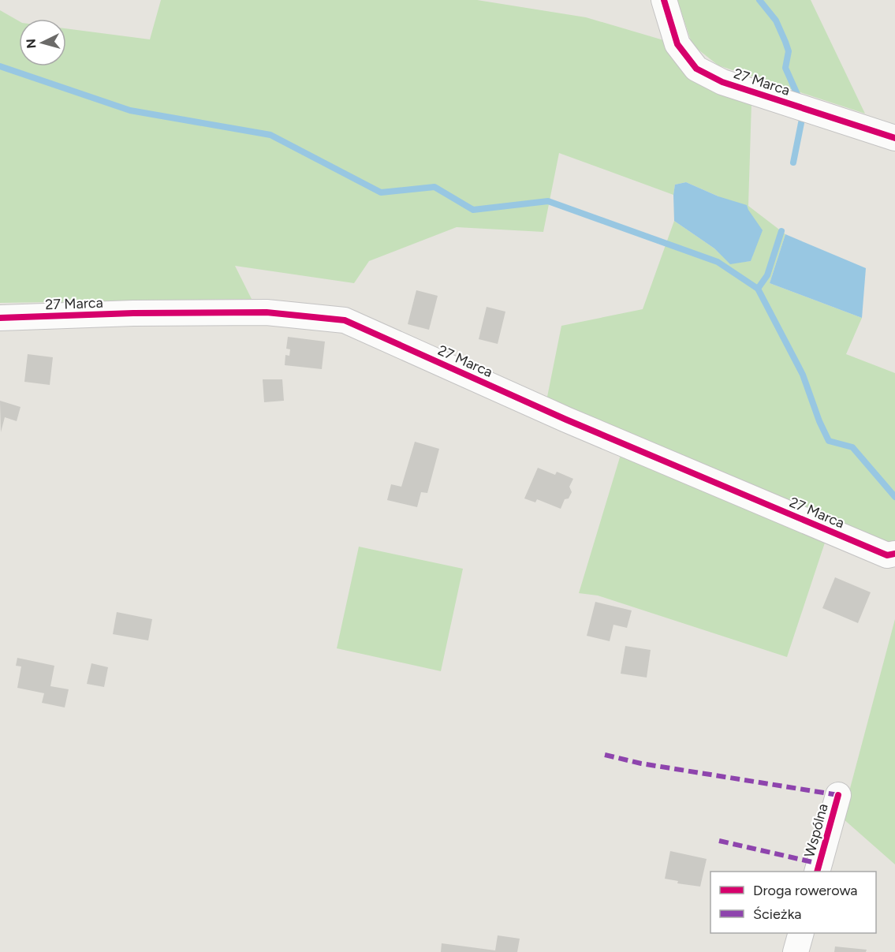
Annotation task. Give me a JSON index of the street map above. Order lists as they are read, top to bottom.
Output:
{
  "streets": {
    "street": ["27 Marca", "Wspólna"]
  },
  "legend": ["Droga rowerowa", "Ścieżka"],
  "north": "left"
}
